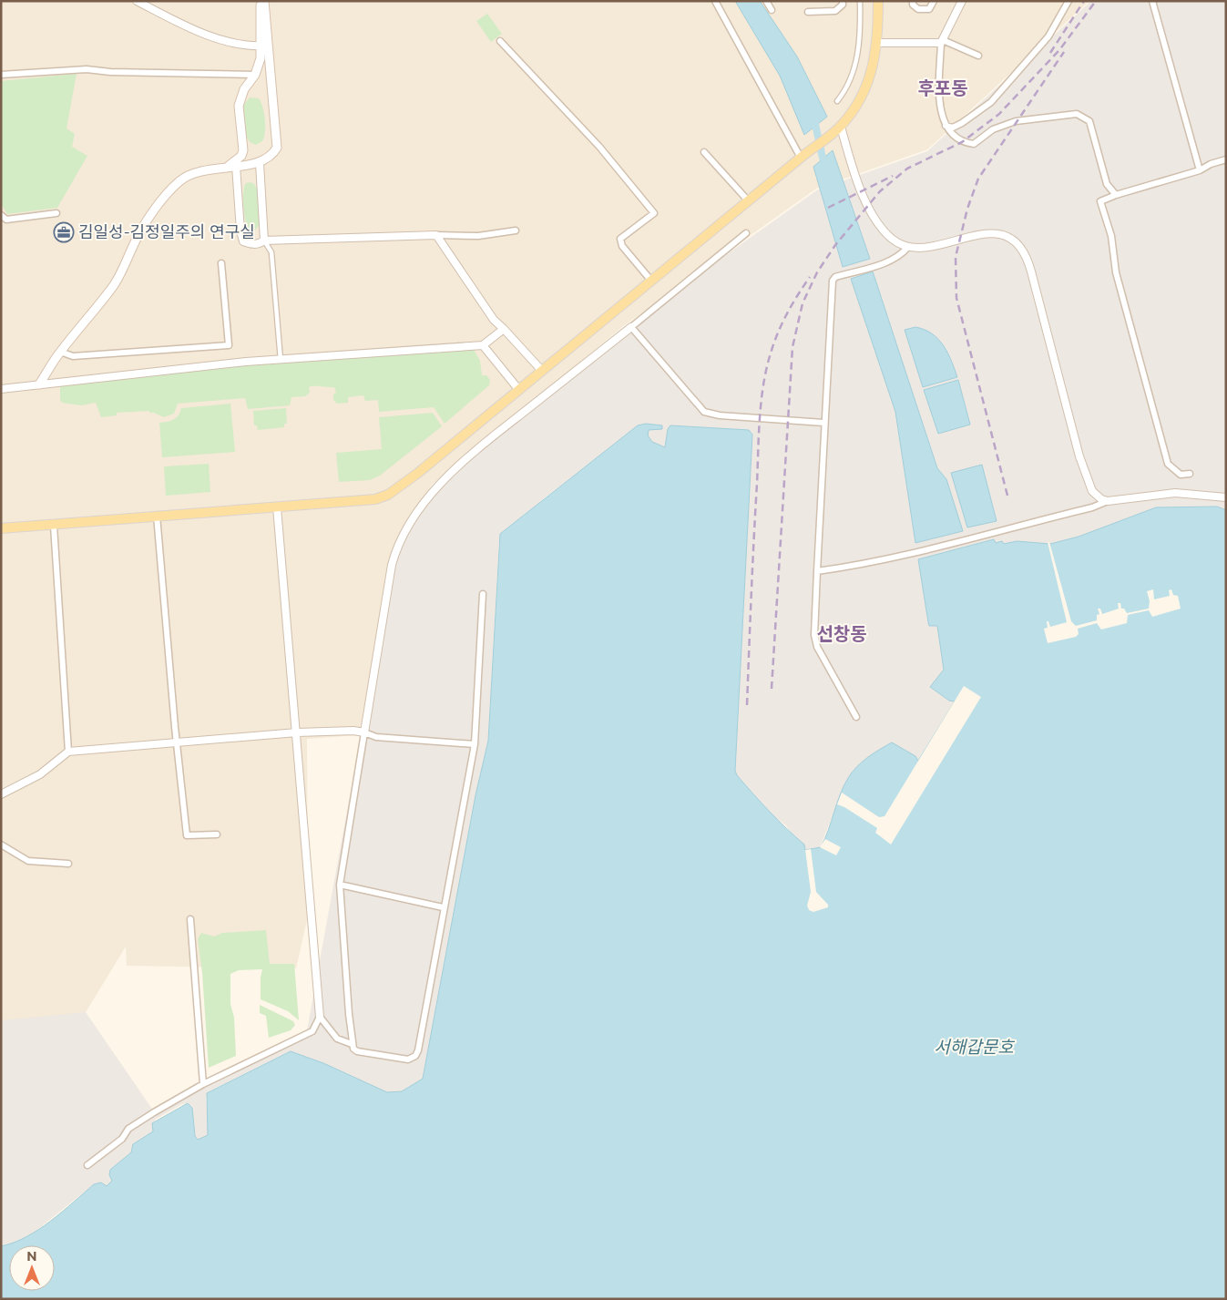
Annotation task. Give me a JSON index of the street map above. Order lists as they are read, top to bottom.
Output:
{
  "districts": ["후포동", "선창동"],
  "water": ["서해갑문호"],
  "places": {
    "office": ["김일성-김정일주의 연구실"]
  },
  "north": "top"
}
